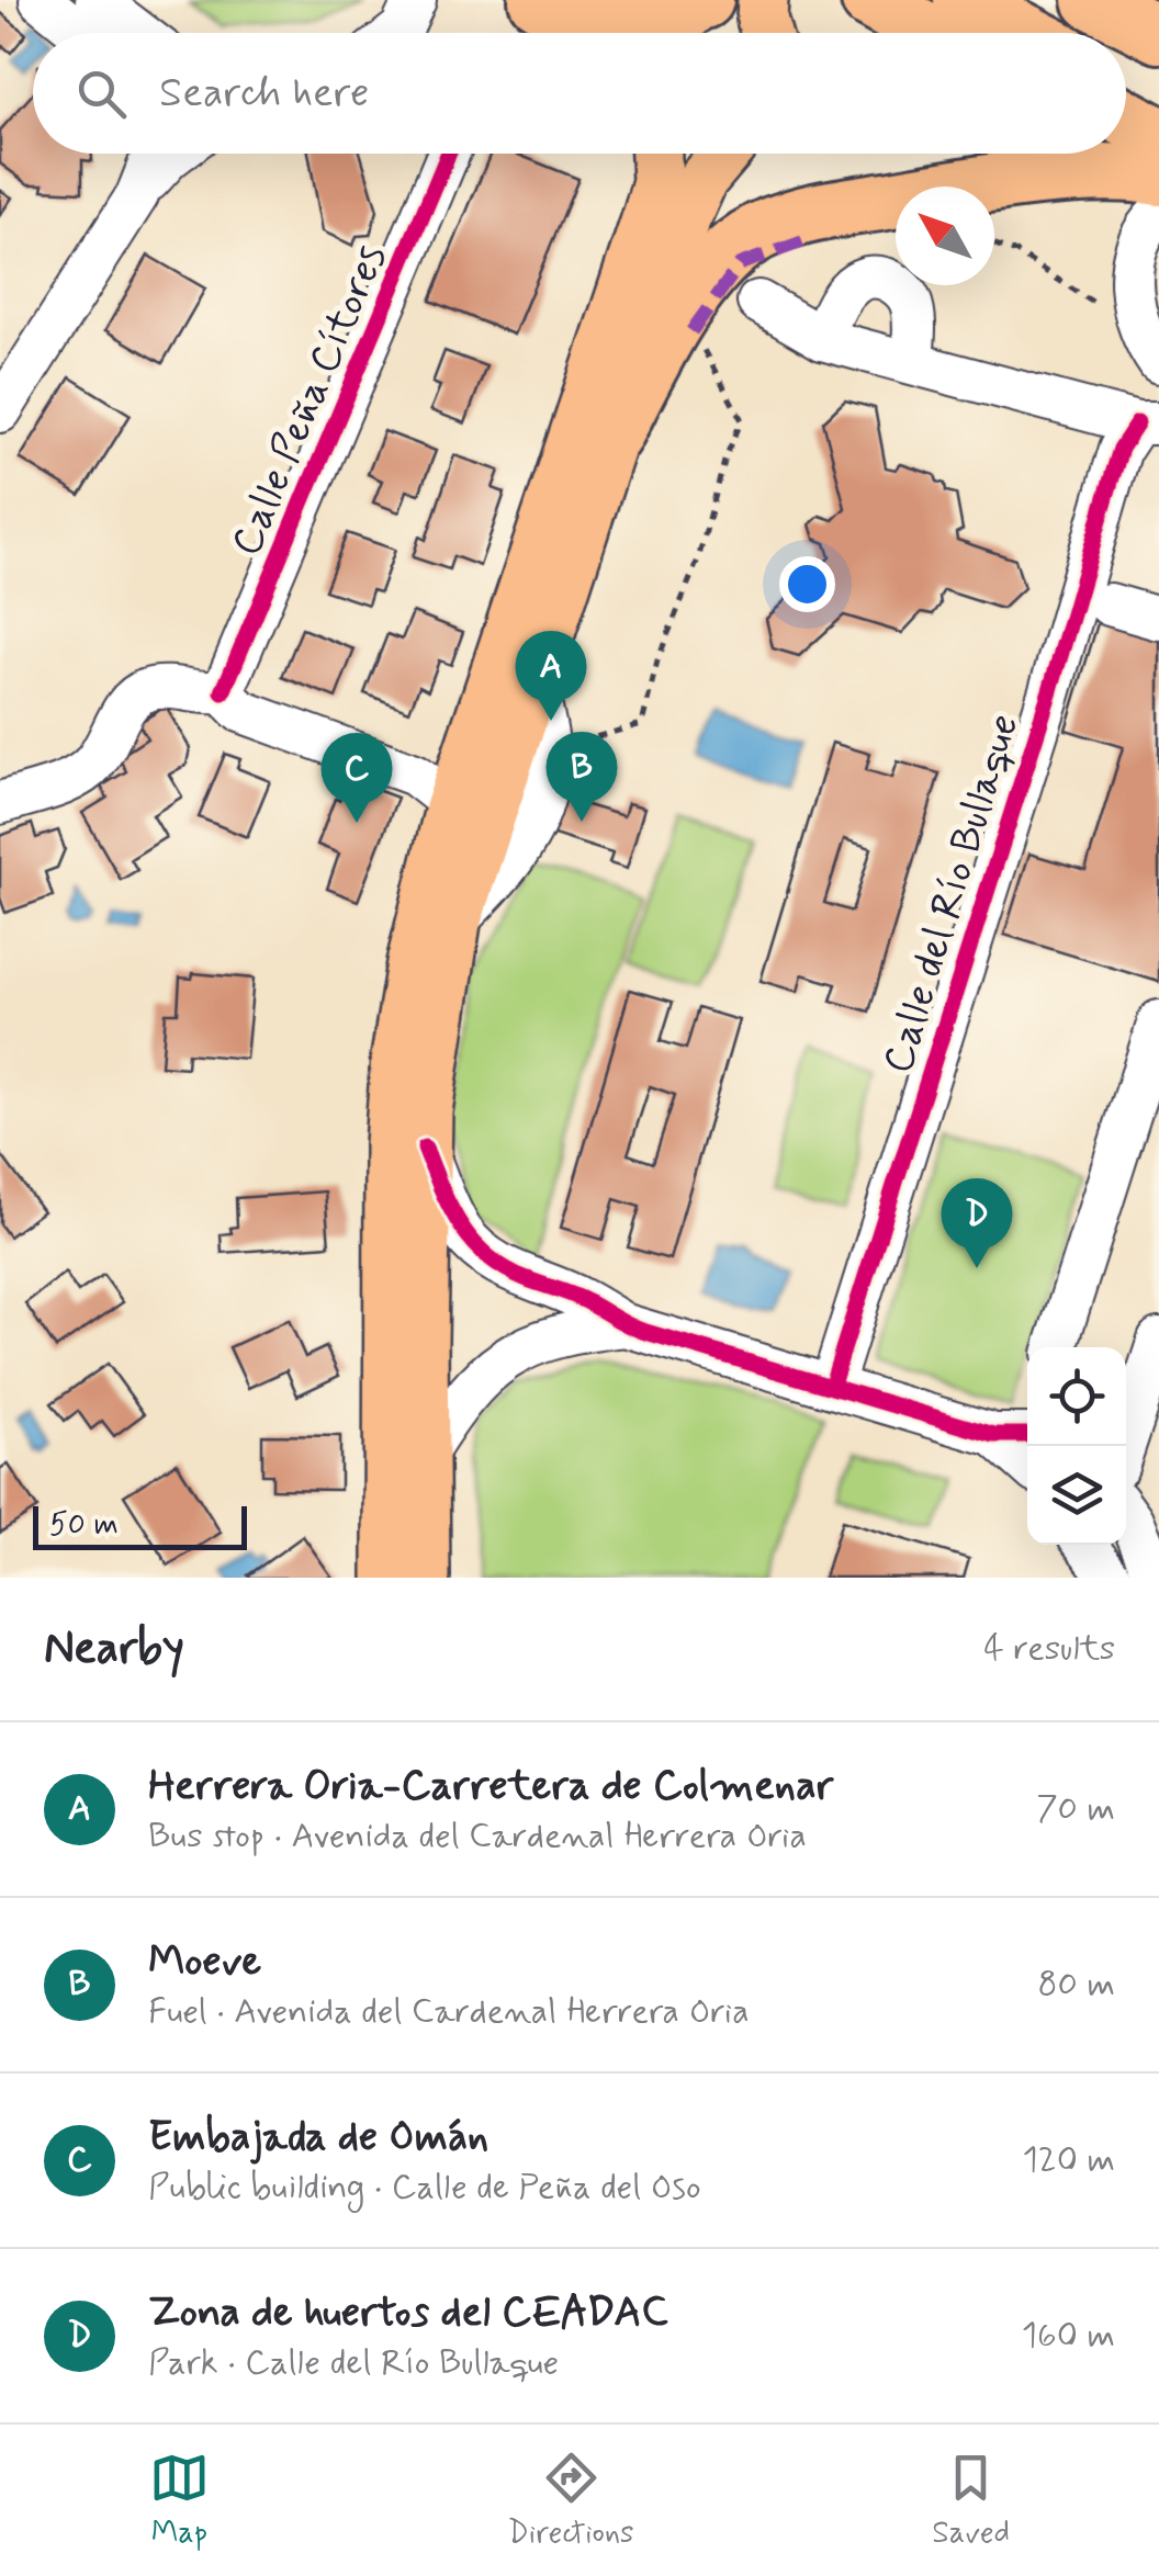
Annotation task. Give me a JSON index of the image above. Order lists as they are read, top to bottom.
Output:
{
  "streets": {
    "street": ["Calle Peña Cítores", "Calle del Río Bullaque"]
  },
  "scale_bar": "50 m",
  "north": "top left",
  "page": {
    "search": "Search here",
    "pins": [
      "A",
      "B",
      "C",
      "D"
    ],
    "scale": "50 m",
    "heading": ["Nearby", "4 results"],
    "list": [
      {
        "mark": "A",
        "name": "Herrera Oria-Carretera de Colmenar",
        "note": "Bus stop · Avenida del Cardenal Herrera Oria",
        "value": "70 m"
      },
      {
        "mark": "B",
        "name": "Moeve",
        "note": "Fuel · Avenida del Cardenal Herrera Oria",
        "value": "80 m"
      },
      {
        "mark": "C",
        "name": "Embajada de Omán",
        "note": "Public building · Calle de Peña del Oso",
        "value": "120 m"
      },
      {
        "mark": "D",
        "name": "Zona de huertos del CEADAC",
        "note": "Park · Calle del Río Bullaque",
        "value": "160 m"
      }
    ],
    "nav": ["Map", "Directions", "Saved"]
  }
}
